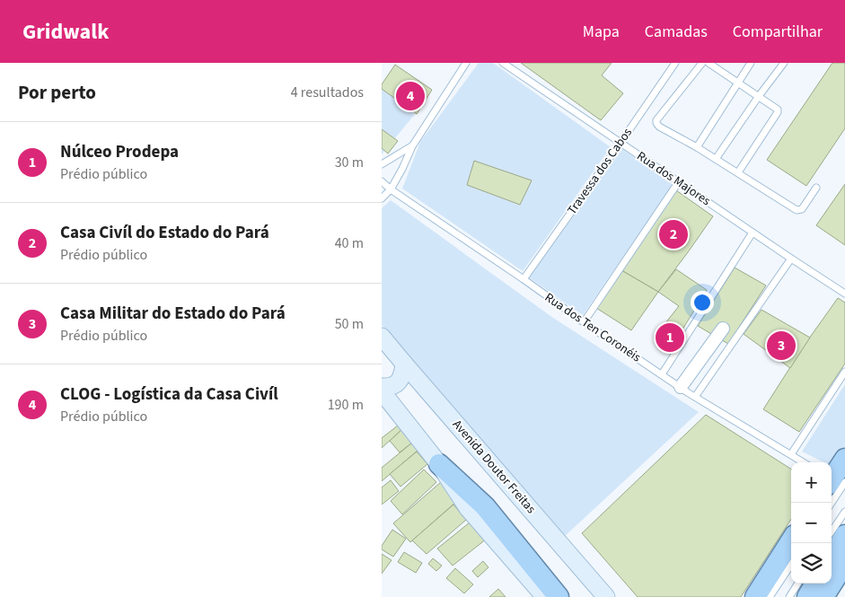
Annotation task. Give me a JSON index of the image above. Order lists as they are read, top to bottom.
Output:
{
  "streets": {
    "main road": ["Avenida Doutor Freitas"],
    "lane": ["Travessa dos Cabos", "Rua dos Majores", "Rua dos Ten Coronéis"]
  },
  "crossings": [
    ["Travessa dos Cabos", "Rua dos Majores"],
    ["Travessa dos Cabos", "Rua dos Ten Coronéis"]
  ],
  "page": {
    "header": "Gridwalk",
    "nav": ["Mapa", "Camadas", "Compartilhar"],
    "heading": ["Por perto", "4 resultados"],
    "pins": [
      "4",
      "2",
      "1",
      "3"
    ],
    "list": [
      {
        "mark": "1",
        "name": "Núlceo Prodepa",
        "note": "Prédio público",
        "value": "30 m"
      },
      {
        "mark": "2",
        "name": "Casa Civíl do Estado do Pará",
        "note": "Prédio público",
        "value": "40 m"
      },
      {
        "mark": "3",
        "name": "Casa Militar do Estado do Pará",
        "note": "Prédio público",
        "value": "50 m"
      },
      {
        "mark": "4",
        "name": "CLOG - Logística da Casa Civíl",
        "note": "Prédio público",
        "value": "190 m"
      }
    ],
    "map_buttons": ["+", "−"]
  }
}
